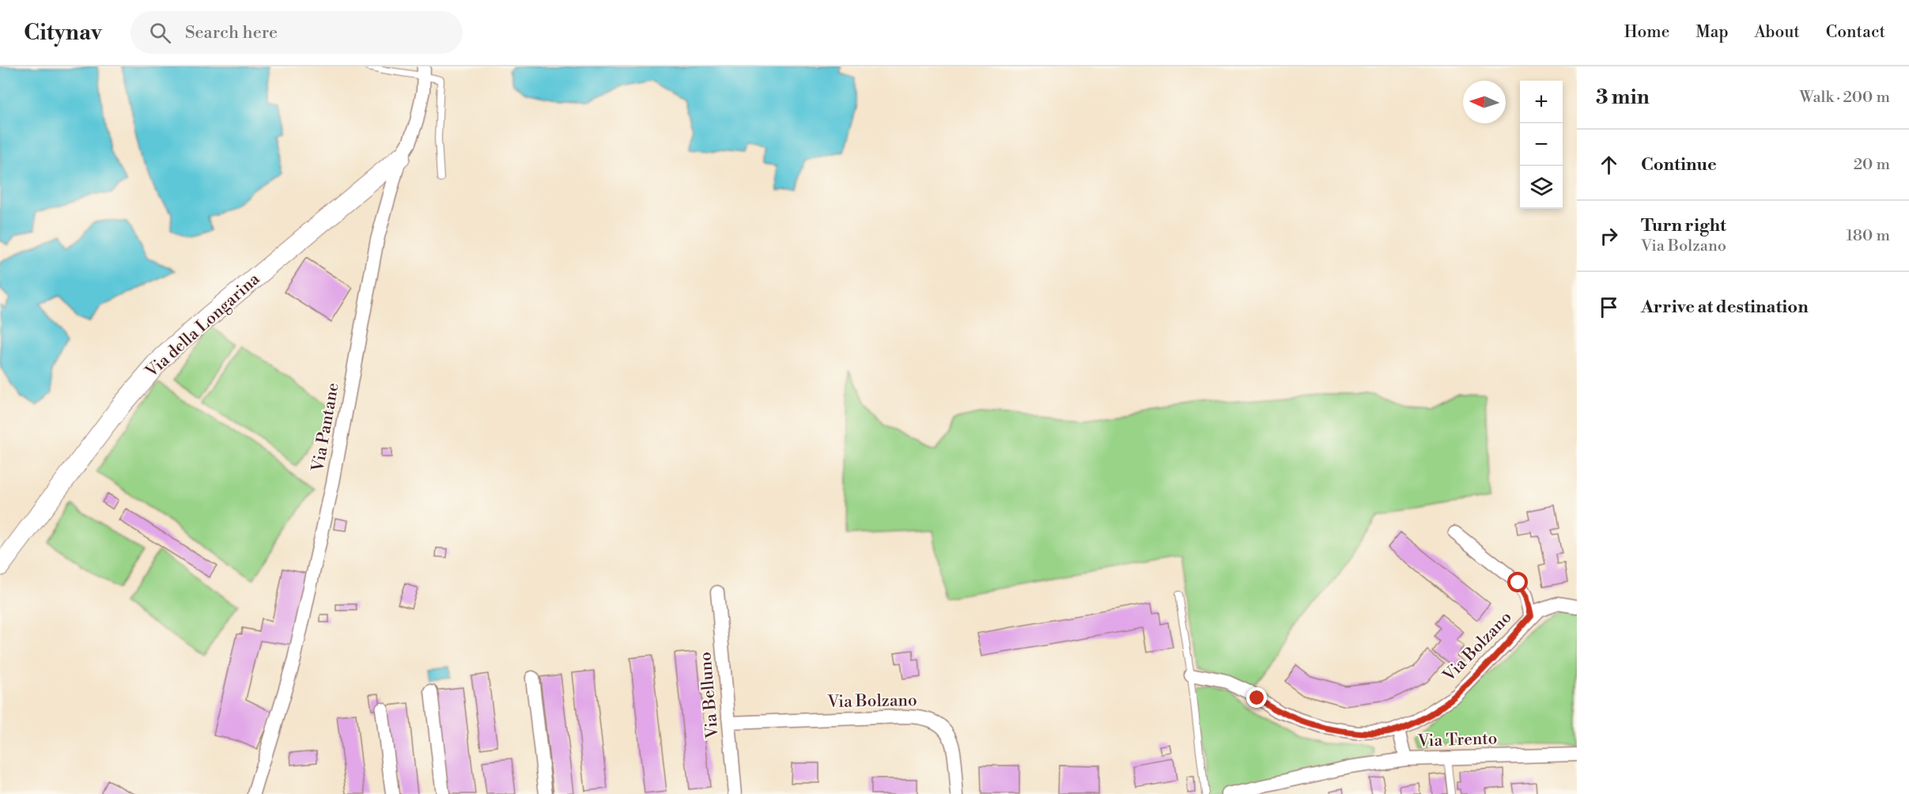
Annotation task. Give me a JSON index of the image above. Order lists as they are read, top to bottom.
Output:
{
  "streets": {
    "street": [
      "Via della Longarina",
      "Via Pantane",
      "Via Bolzano",
      "Via Belluno",
      "Via Trento"
    ]
  },
  "crossings": [
    ["Via della Longarina", "Via Pantane"],
    ["Via Bolzano", "Via Belluno"]
  ],
  "north": "left",
  "page": {
    "header": "Citynav",
    "search": "Search here",
    "nav": [
      "Home",
      "Map",
      "About",
      "Contact"
    ],
    "heading": ["3 min", "Walk · 200 m"],
    "map_buttons": ["+", "−"],
    "list": [
      ["Continue", "20 m"],
      ["Turn right", "Via Bolzano", "180 m"],
      "Arrive at destination"
    ]
  }
}
